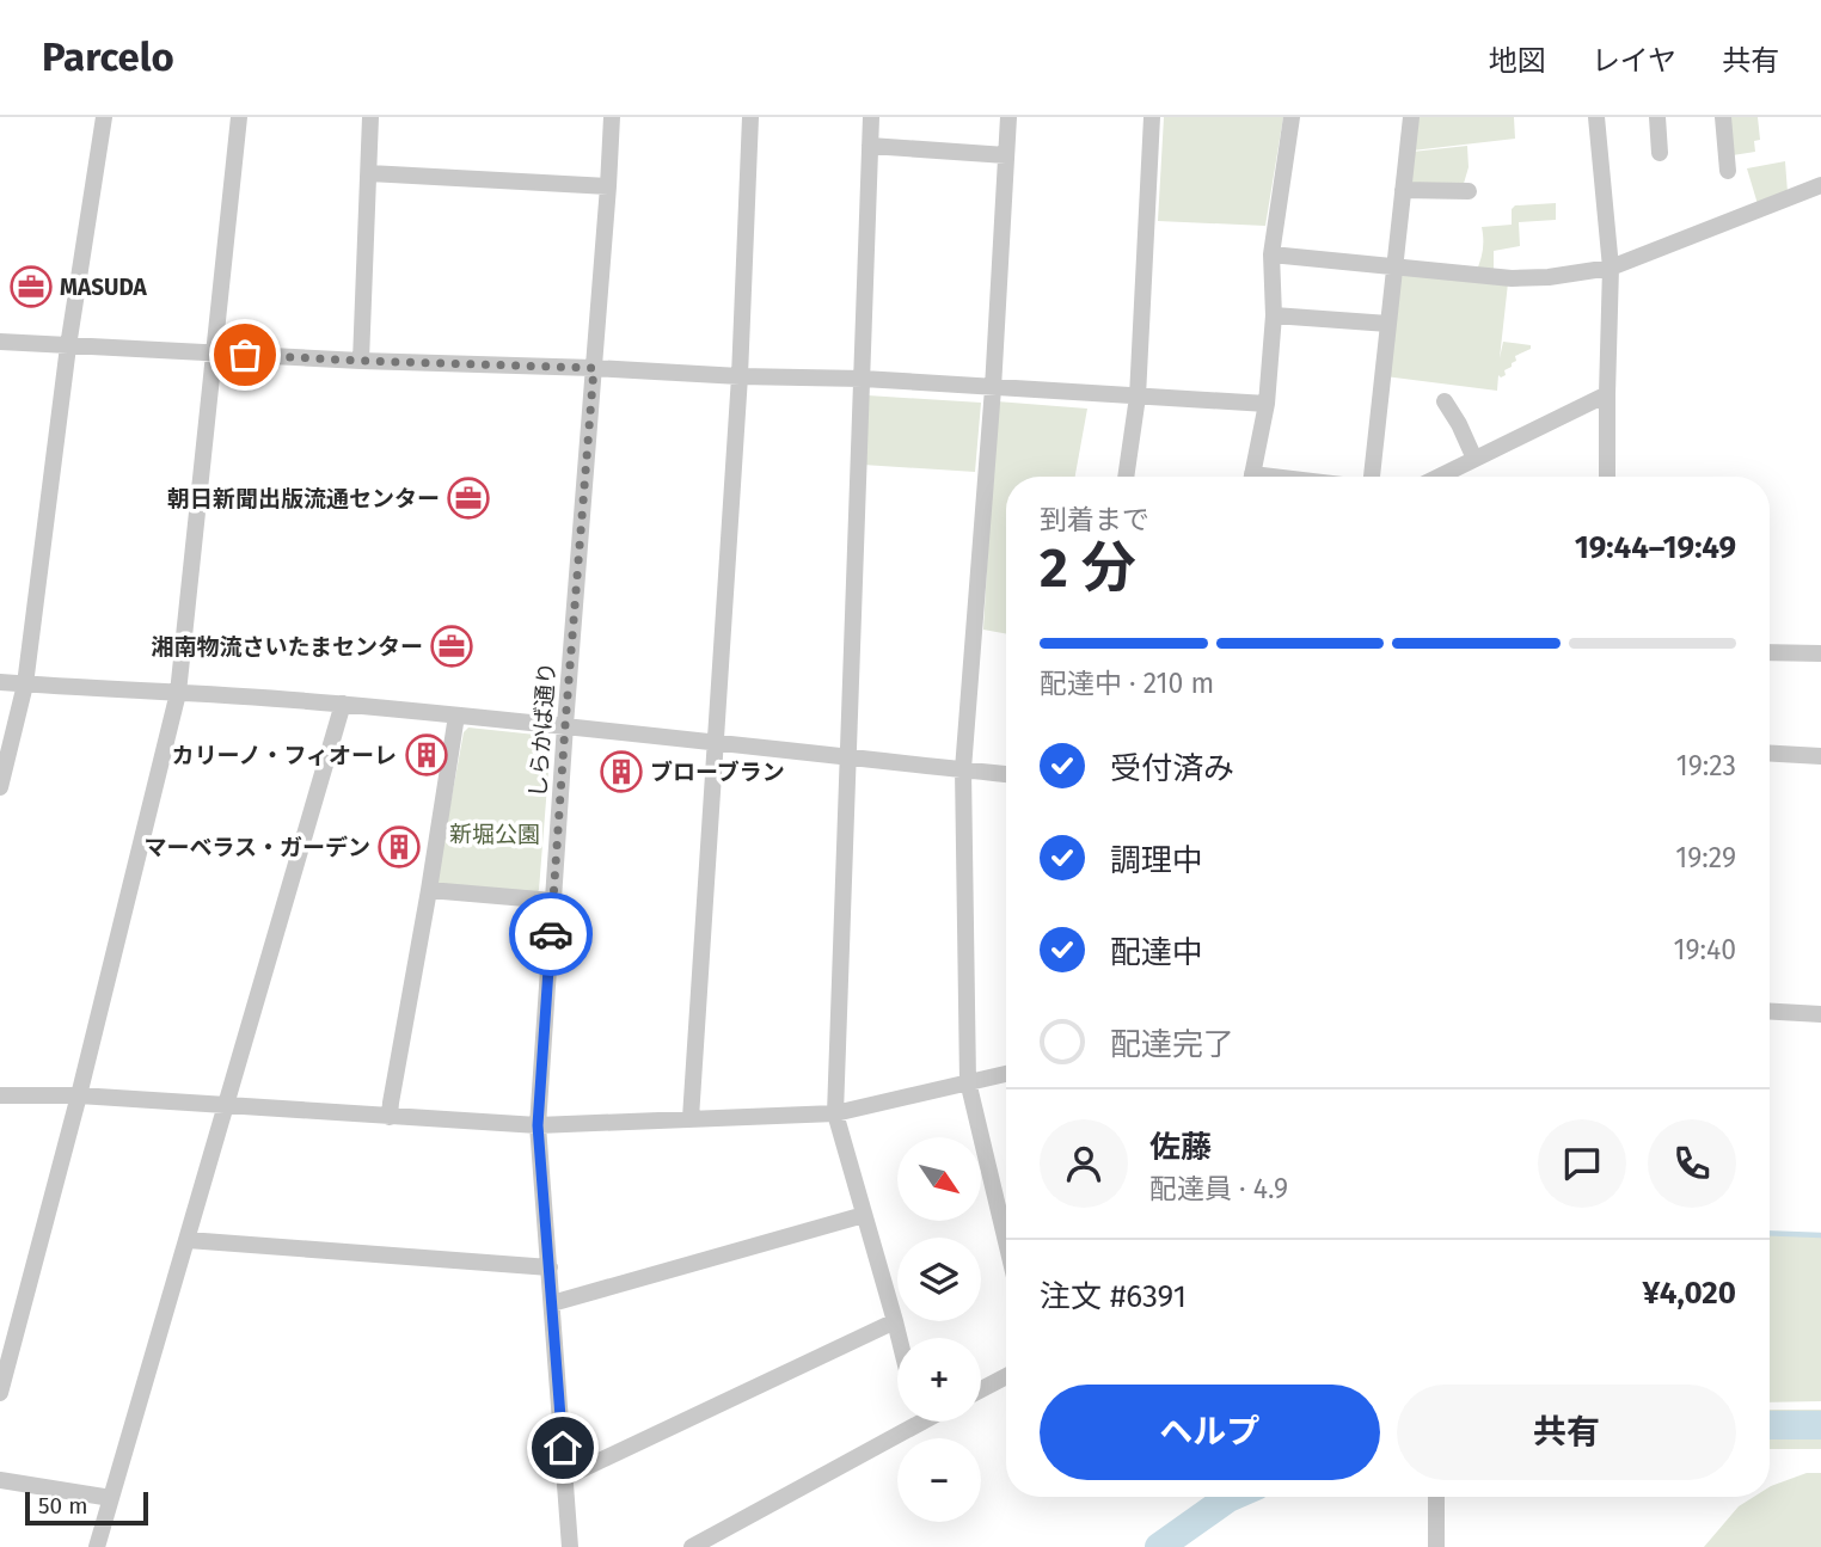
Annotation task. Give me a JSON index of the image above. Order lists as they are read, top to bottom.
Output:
{
  "streets": {
    "street": ["しらかば通り"]
  },
  "parks": ["新堀公園"],
  "places": {
    "office": ["MASUDA", "朝日新聞出版流通センター", "湘南物流さいたまセンター"],
    "building": ["カリーノ・フィオーレ", "ブローブラン", "マーベラス・ガーデン"]
  },
  "scale_bar": "50 m",
  "north": "bottom right",
  "page": {
    "header": "Parcelo",
    "nav": ["地図", "レイヤ", "共有"],
    "heading": ["2 分", "到着まで", "19:44–19:49"],
    "panel": [
      "佐藤",
      "配達員 · 4.9",
      "注文 #6391",
      "¥4,020"
    ],
    "bar": "配達中 · 210 m",
    "list": [
      ["受付済み", "19:23"],
      ["調理中", "19:29"],
      ["配達中", "19:40"],
      "配達完了"
    ],
    "map_buttons": ["+", "−"],
    "buttons": ["ヘルプ", "共有"],
    "scale": "50 m"
  }
}
